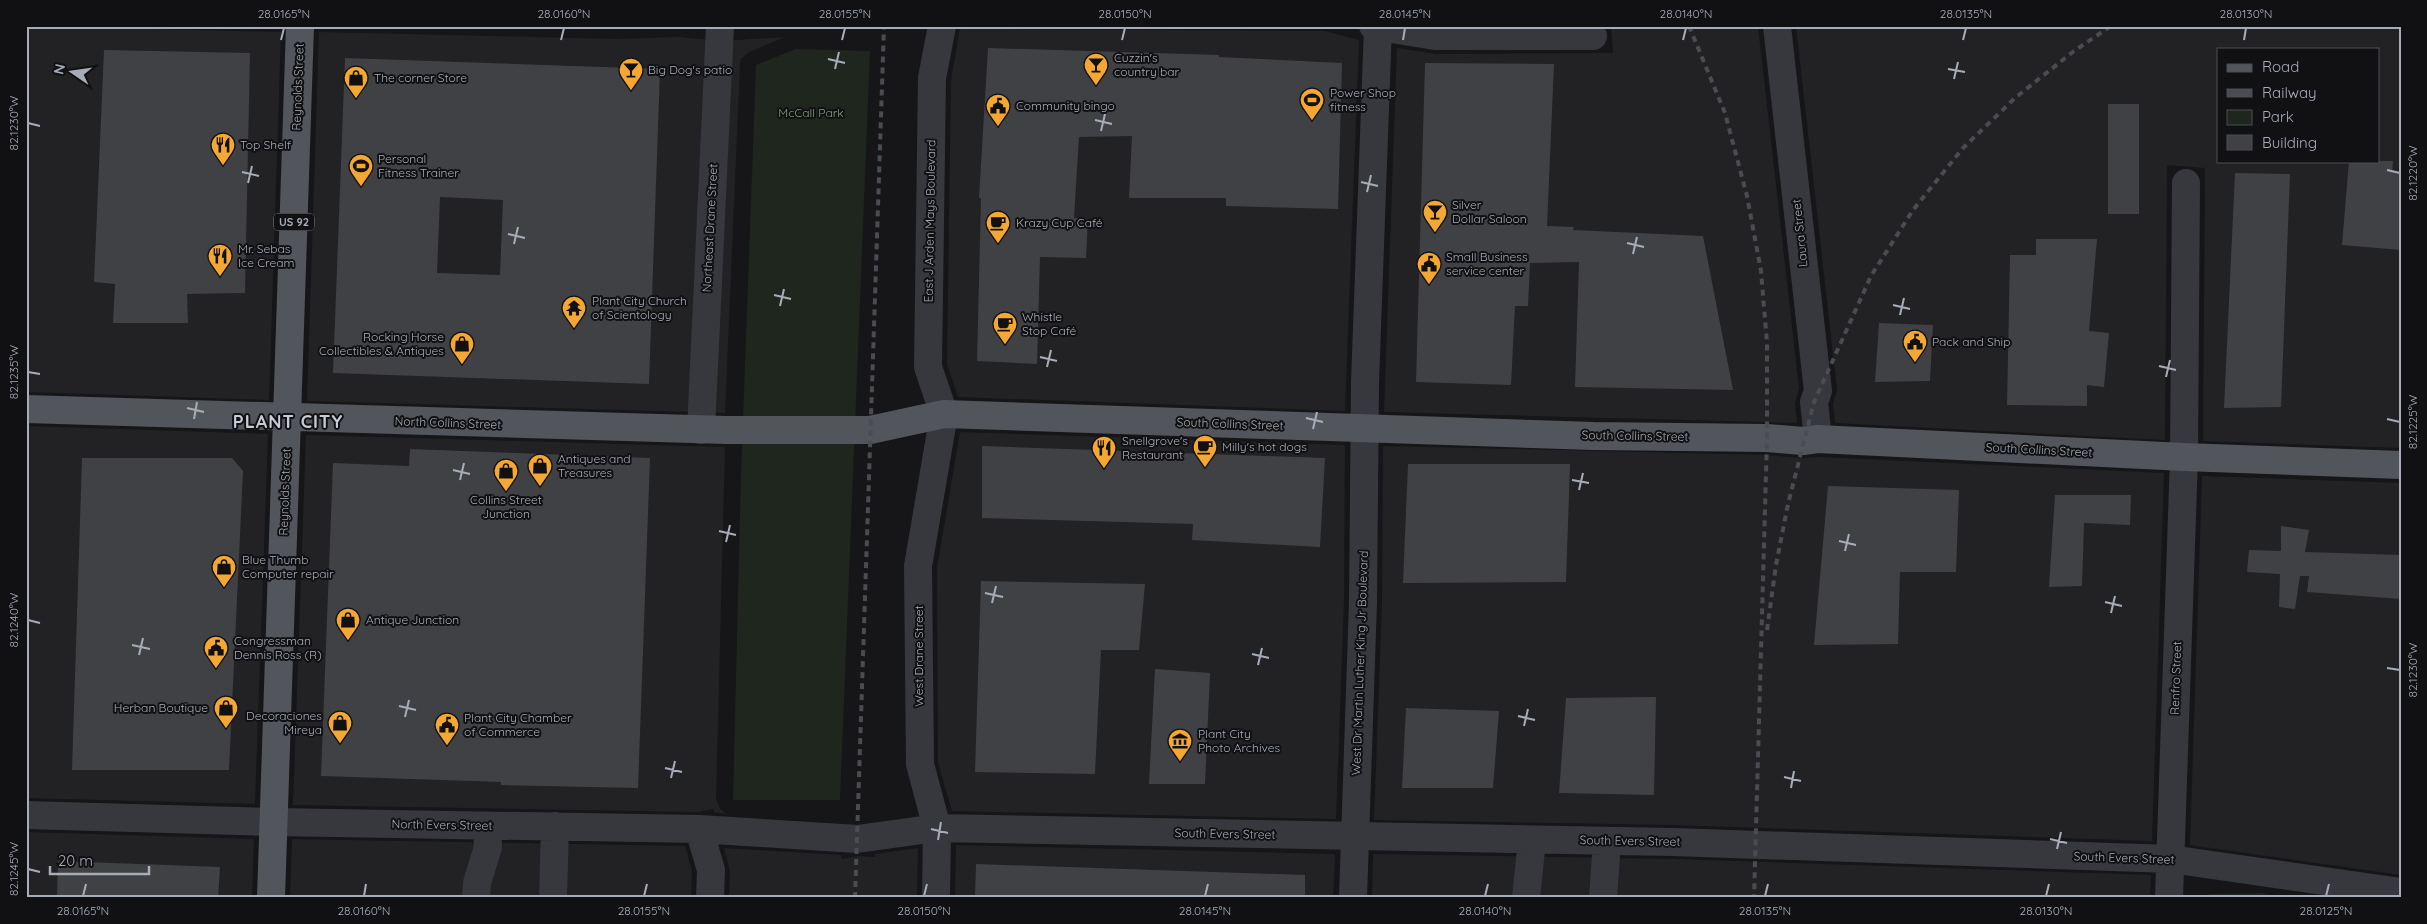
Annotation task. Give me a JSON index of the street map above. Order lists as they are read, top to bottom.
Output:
{
  "streets": {
    "main road": [
      "Reynolds Street",
      "US 92",
      "North Collins Street",
      "South Collins Street"
    ],
    "street": [
      "East J Arden Mays Boulevard",
      "Northeast Drane Street",
      "Laura Street",
      "West Drane Street",
      "West Dr Martin Luther King Jr Boulevard",
      "Renfro Street",
      "North Evers Street",
      "South Evers Street"
    ]
  },
  "crossings": [
    ["Reynolds Street", "North Collins Street"],
    ["Reynolds Street", "North Evers Street"],
    ["East J Arden Mays Boulevard", "South Collins Street"],
    ["East J Arden Mays Boulevard", "West Drane Street"],
    ["Northeast Drane Street", "North Collins Street"],
    ["Laura Street", "South Collins Street"],
    ["North Collins Street", "South Collins Street"],
    ["South Collins Street", "West Drane Street"],
    ["South Collins Street", "West Dr Martin Luther King Jr Boulevard"],
    ["South Collins Street", "Renfro Street"],
    ["West Drane Street", "South Evers Street"],
    ["West Dr Martin Luther King Jr Boulevard", "South Evers Street"],
    ["Renfro Street", "South Evers Street"],
    ["North Evers Street", "South Evers Street"]
  ],
  "districts": ["PLANT CITY"],
  "parks": ["McCall Park"],
  "places": {
    "bar": ["Cuzzin's country bar", "Big Dog's patio", "Silver Dollar Saloon"],
    "shop": [
      "The corner Store",
      "Rocking Horse Collectibles & Antiques",
      "Antiques and Treasures",
      "Collins Street Junction",
      "Blue Thumb Computer repair",
      "Antique Junction",
      "Herban Boutique",
      "Decoraciones Mireya"
    ],
    "sports": ["Power Shop fitness", "Personal Fitness Trainer"],
    "public building": [
      "Community bingo",
      "Small Business service center",
      "Pack and Ship",
      "Congressman Dennis Ross (R)",
      "Plant City Chamber of Commerce"
    ],
    "restaurant": ["Top Shelf", "Mr. Sebas Ice Cream", "Snellgrove's Restaurant"],
    "cafe": ["Krazy Cup Café", "Whistle Stop Café", "Milly's hot dogs"],
    "temple": ["Plant City Church of Scientology"],
    "museum": ["Plant City Photo Archives"]
  },
  "legend": [
    "Road",
    "Railway",
    "Park",
    "Building"
  ],
  "scale_bar": "20 m",
  "north": "left",
  "coordinates": [
    "28.0165°N",
    "28.0160°N",
    "28.0155°N",
    "28.0150°N",
    "28.0145°N",
    "28.0140°N",
    "28.0135°N",
    "28.0130°N",
    "82.1230°W",
    "82.1220°W",
    "82.1235°W",
    "82.1225°W",
    "82.1240°W",
    "82.1245°W",
    "28.0125°N"
  ]
}
